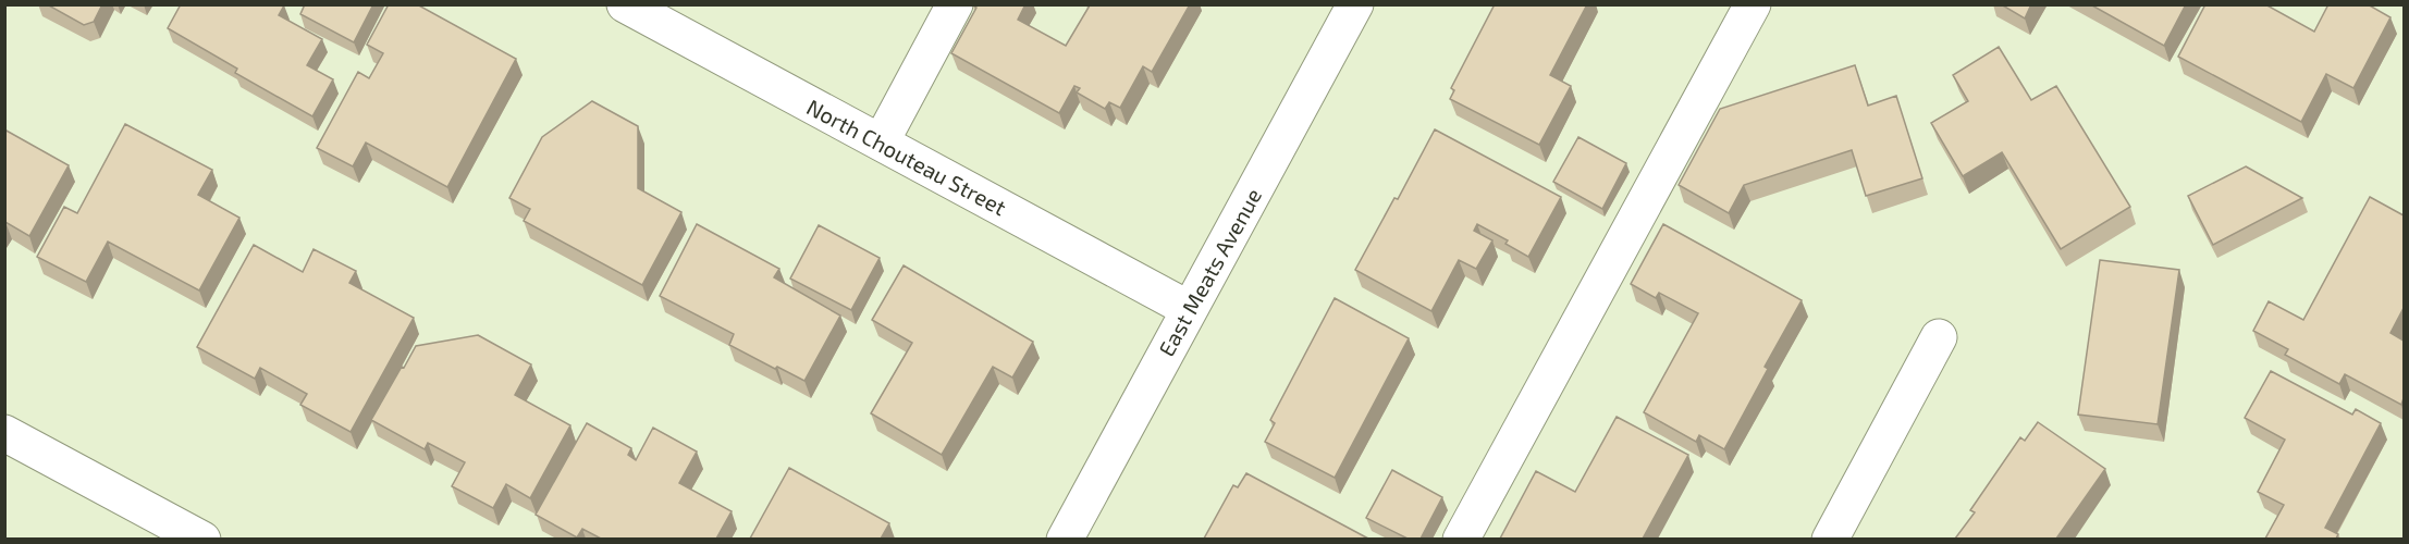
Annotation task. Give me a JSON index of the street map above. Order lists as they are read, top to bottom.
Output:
{
  "streets": {
    "street": ["North Chouteau Street", "East Meats Avenue"]
  },
  "crossings": [
    ["North Chouteau Street", "East Meats Avenue"]
  ]
}
